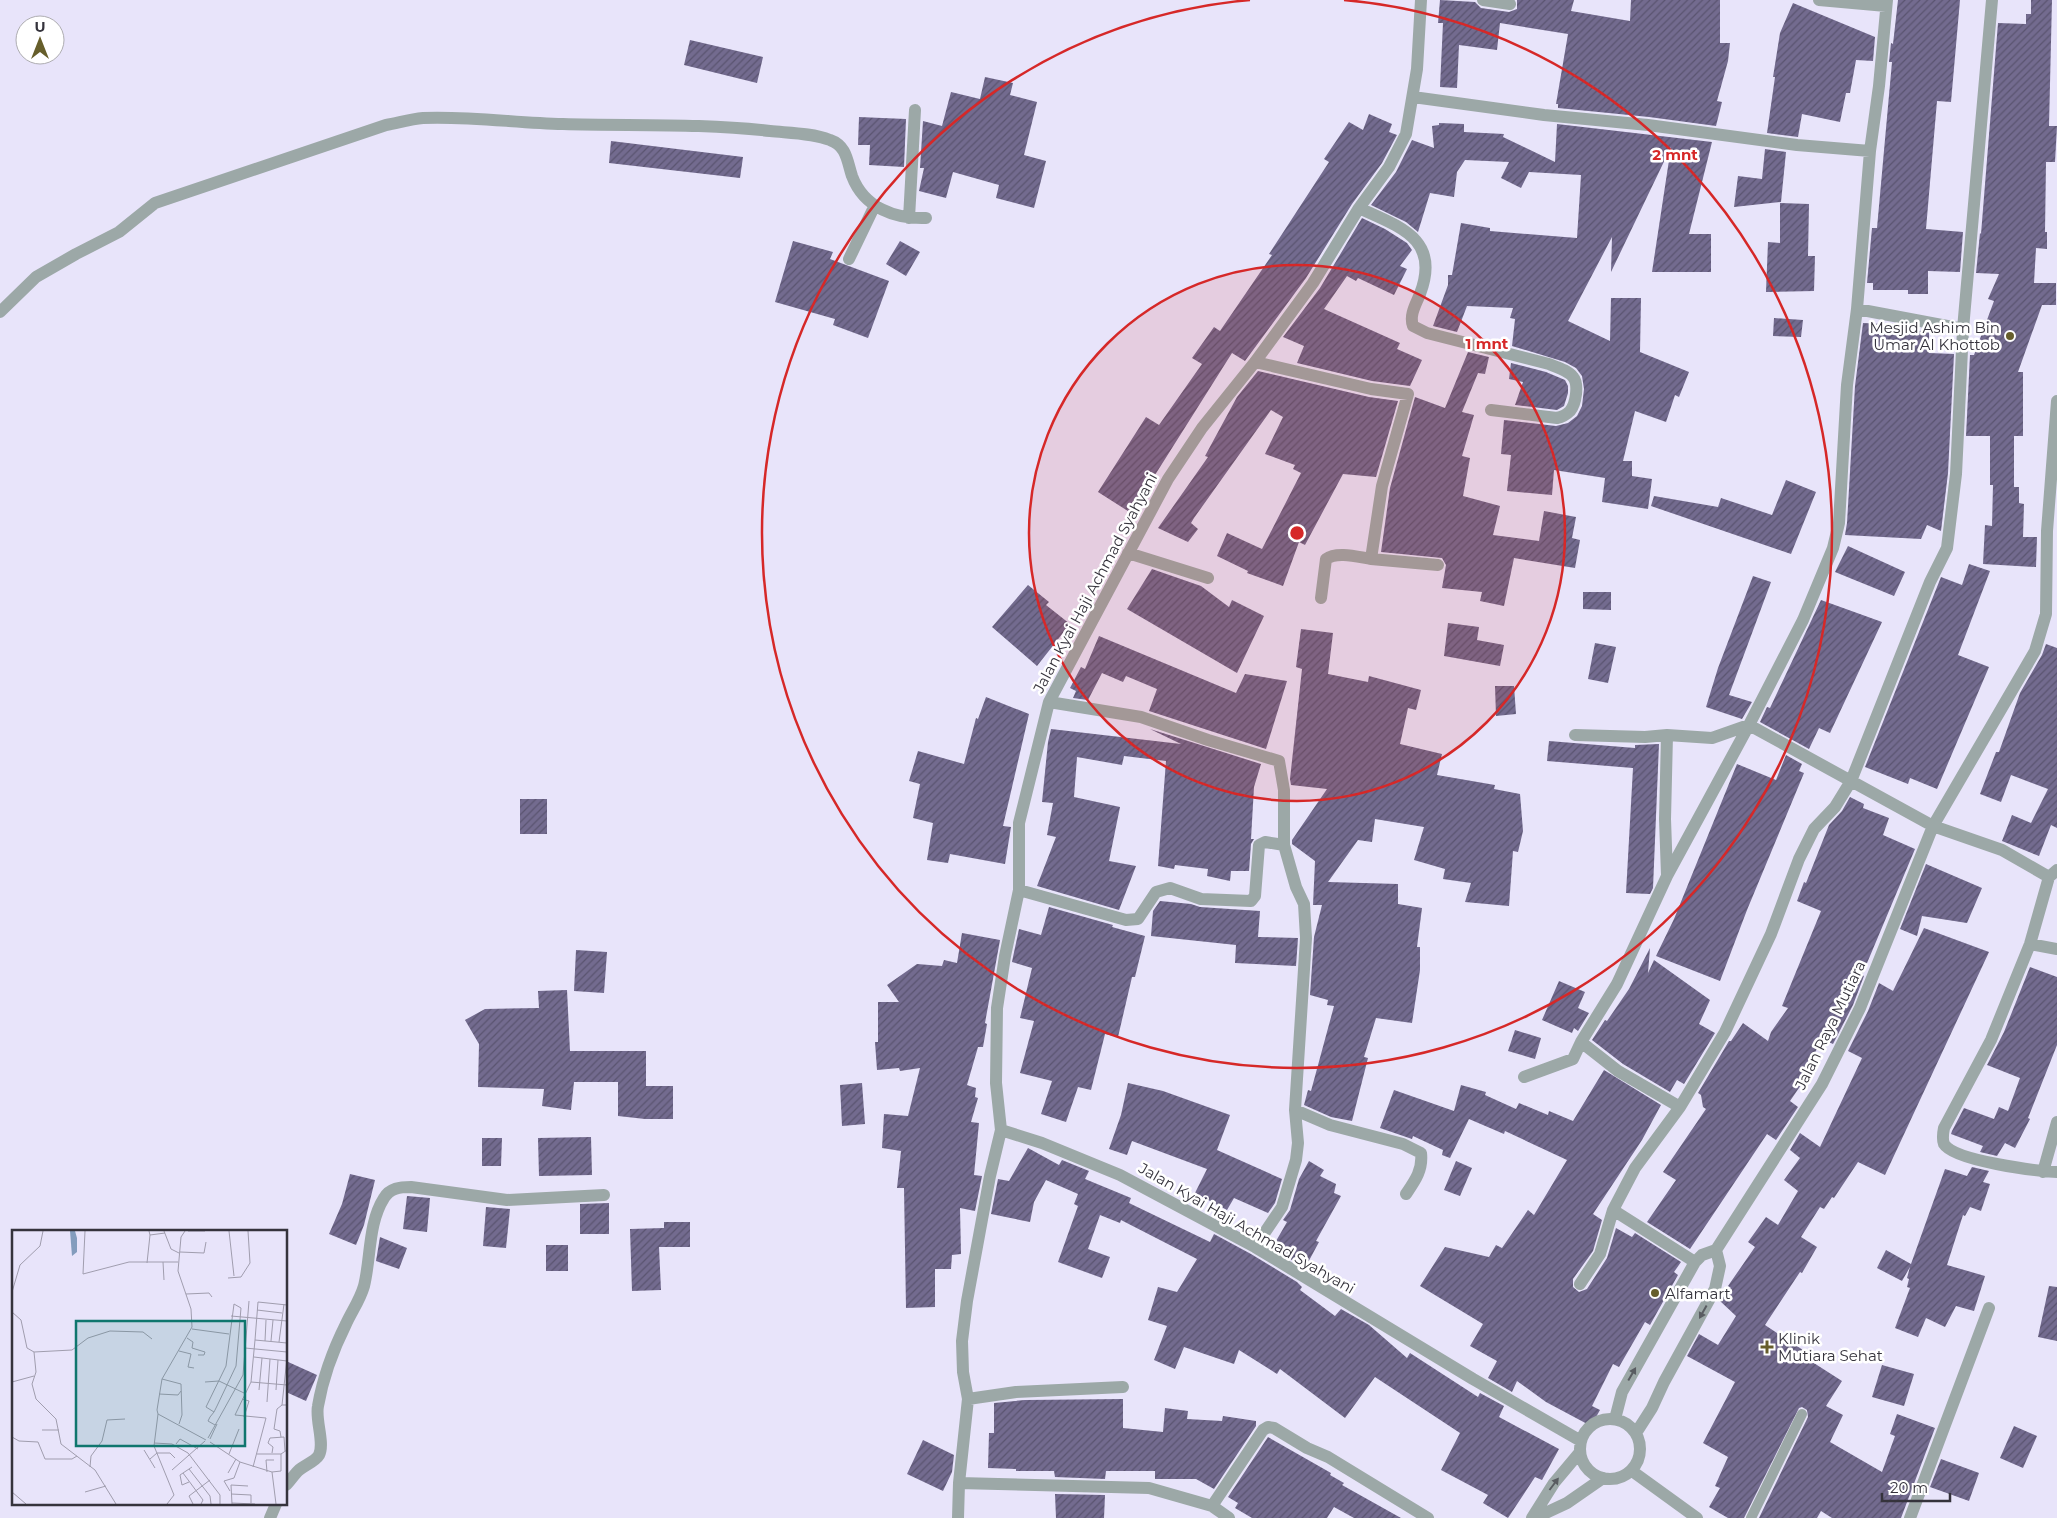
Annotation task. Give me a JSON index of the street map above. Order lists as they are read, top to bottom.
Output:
{
  "streets": {
    "street": ["Jalan Kyai Haji Achmad Syahyani", "Jalan Raya Mutiara"]
  },
  "places": {
    "other": ["Mesjid Ashim Bin Umar Al Khottob", "Alfamart"],
    "health": ["Klinik Mutiara Sehat"]
  },
  "scale_bar": "20 m",
  "north": "top",
  "rings": ["2 mnt", "1 mnt"]
}
